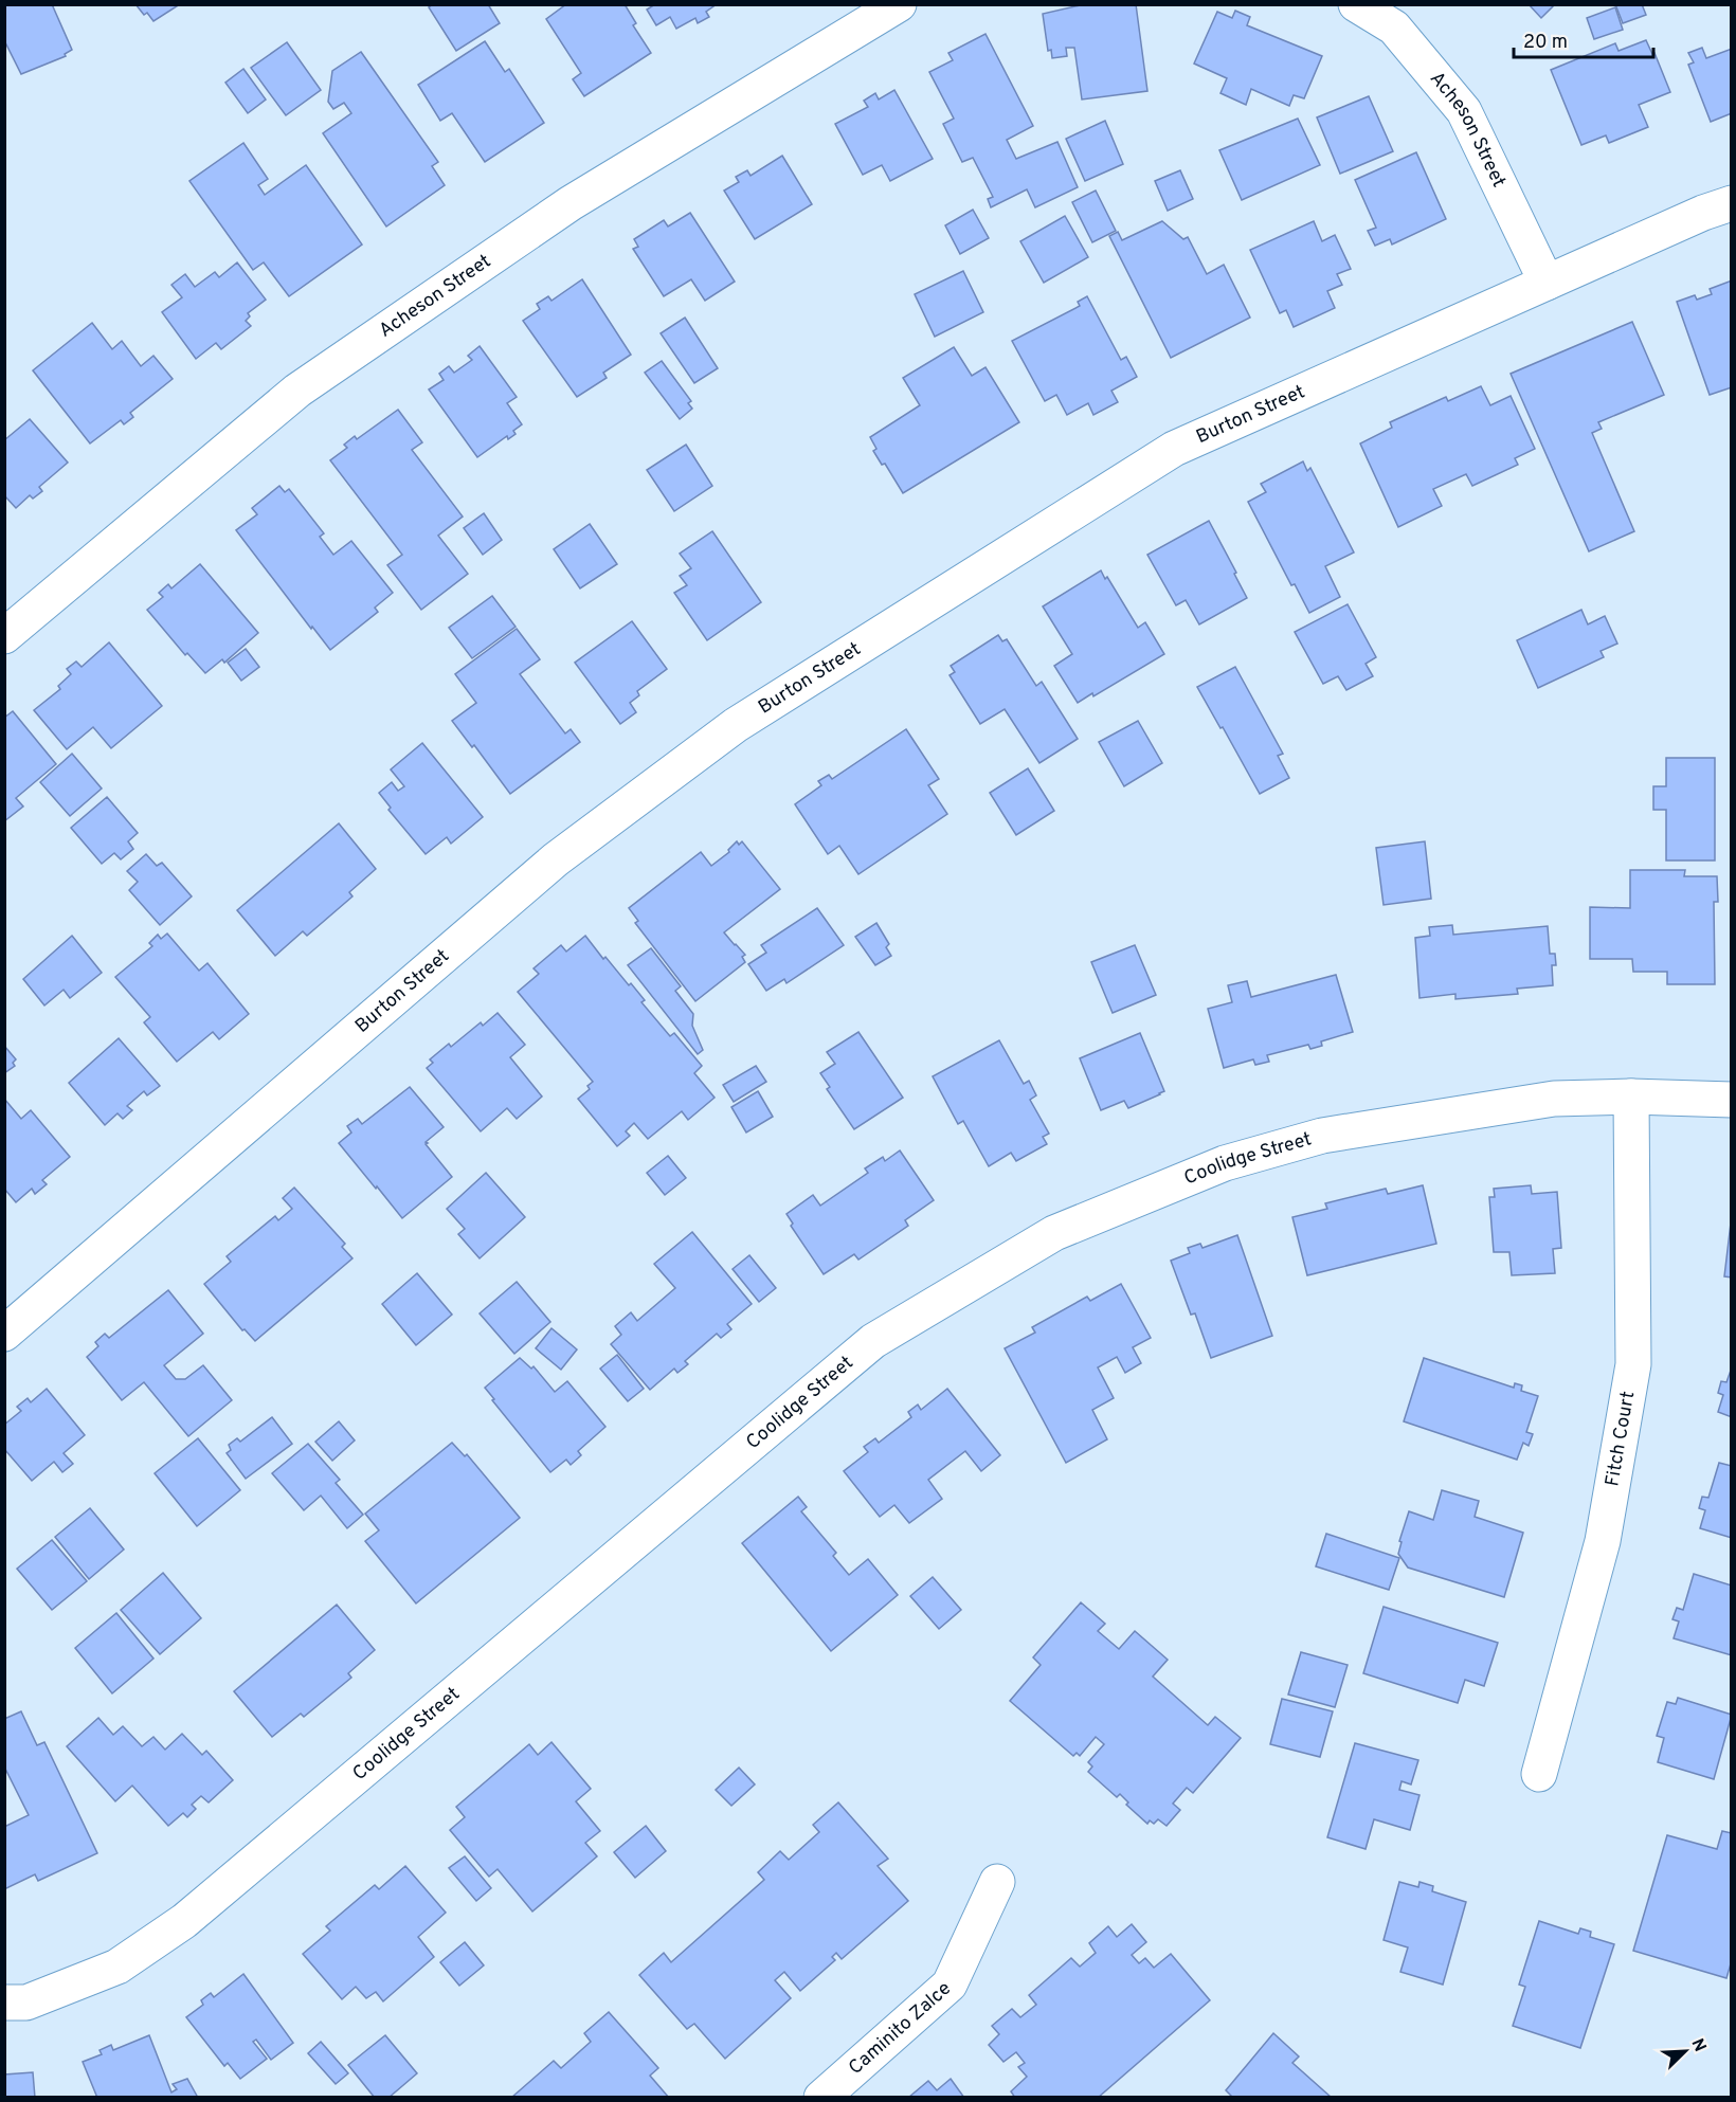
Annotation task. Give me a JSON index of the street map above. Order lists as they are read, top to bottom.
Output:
{
  "streets": {
    "street": [
      "Acheson Street",
      "Burton Street",
      "Coolidge Street",
      "Fitch Court",
      "Caminito Zalce"
    ]
  },
  "crossings": [
    ["Acheson Street", "Burton Street"],
    ["Coolidge Street", "Fitch Court"]
  ],
  "scale_bar": "20 m",
  "north": "top right"
}
